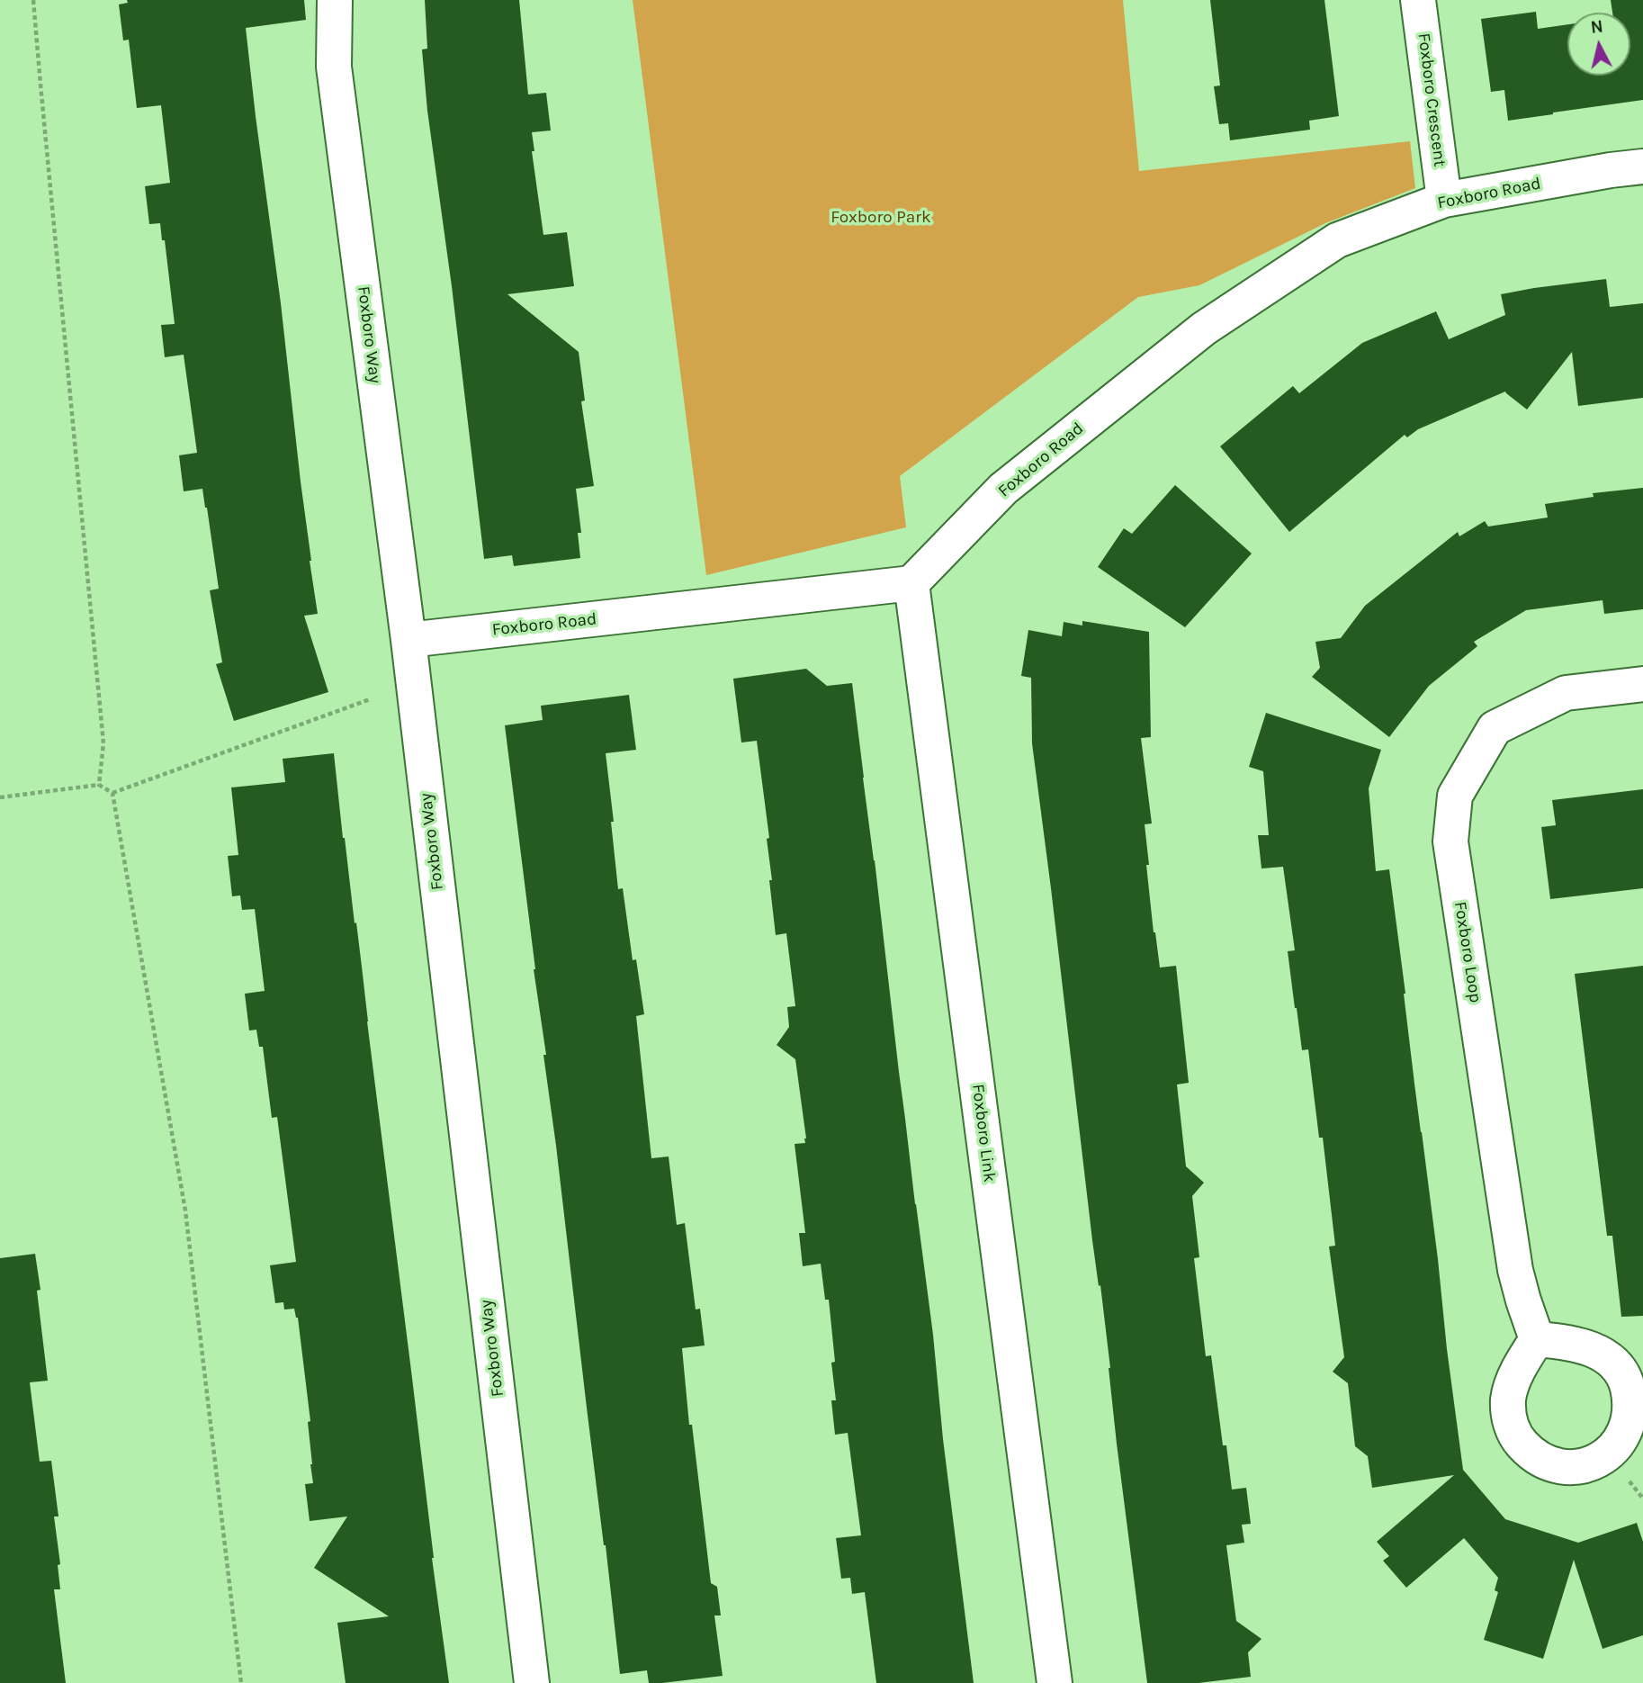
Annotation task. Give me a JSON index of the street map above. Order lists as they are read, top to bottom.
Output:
{
  "streets": {
    "street": [
      "Foxboro Crescent",
      "Foxboro Road",
      "Foxboro Way",
      "Foxboro Loop",
      "Foxboro Link"
    ]
  },
  "crossings": [
    ["Foxboro Crescent", "Foxboro Road"],
    ["Foxboro Road", "Foxboro Way"],
    ["Foxboro Road", "Foxboro Link"]
  ],
  "parks": ["Foxboro Park"],
  "north": "top"
}
